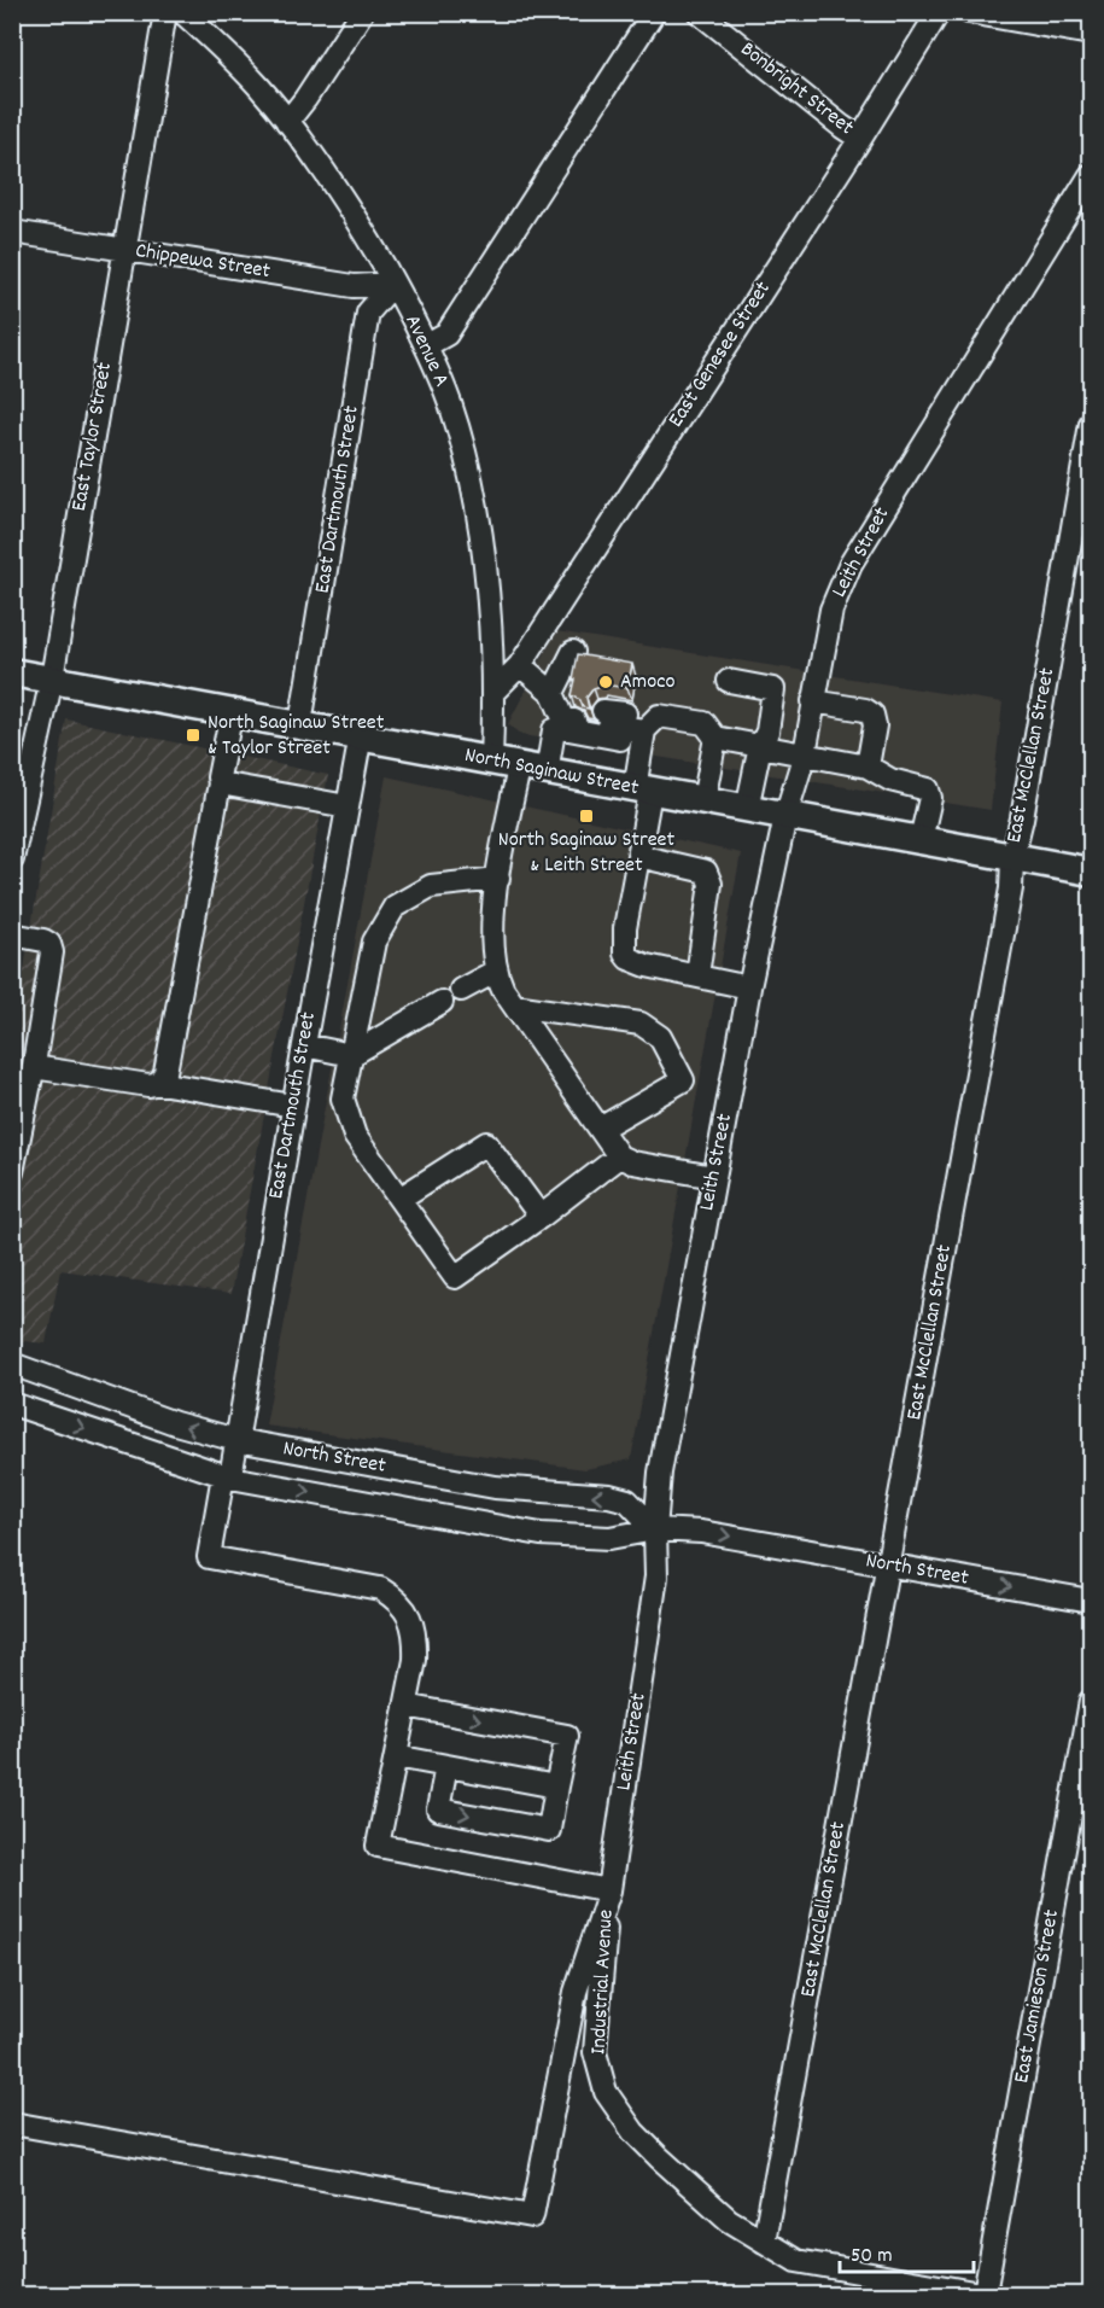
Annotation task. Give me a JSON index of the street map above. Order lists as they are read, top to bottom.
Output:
{
  "streets": {
    "main road": ["North Saginaw Street"],
    "street": [
      "Bonbright Street",
      "Chippewa Street",
      "Avenue A",
      "East Genesee Street",
      "East Taylor Street",
      "East Dartmouth Street",
      "Leith Street",
      "East McClellan Street",
      "North Street",
      "Industrial Avenue",
      "East Jamieson Street"
    ]
  },
  "crossings": [
    ["Bonbright Street", "East Genesee Street"],
    ["Chippewa Street", "Avenue A"],
    ["Chippewa Street", "East Taylor Street"],
    ["Chippewa Street", "East Dartmouth Street"],
    ["Avenue A", "East Genesee Street"],
    ["Avenue A", "East Dartmouth Street"],
    ["Avenue A", "North Saginaw Street"],
    ["East Taylor Street", "North Saginaw Street"],
    ["East Dartmouth Street", "North Saginaw Street"],
    ["East Dartmouth Street", "North Street"],
    ["Leith Street", "North Saginaw Street"],
    ["Leith Street", "North Street"],
    ["Leith Street", "Industrial Avenue"],
    ["East McClellan Street", "North Saginaw Street"],
    ["East McClellan Street", "North Street"],
    ["East McClellan Street", "Industrial Avenue"],
    ["Industrial Avenue", "East Jamieson Street"]
  ],
  "places": {
    "other": ["Amoco"],
    "transit": ["North Saginaw Street & Taylor Street", "North Saginaw Street & Leith Street"]
  },
  "scale_bar": "50 m"
}
